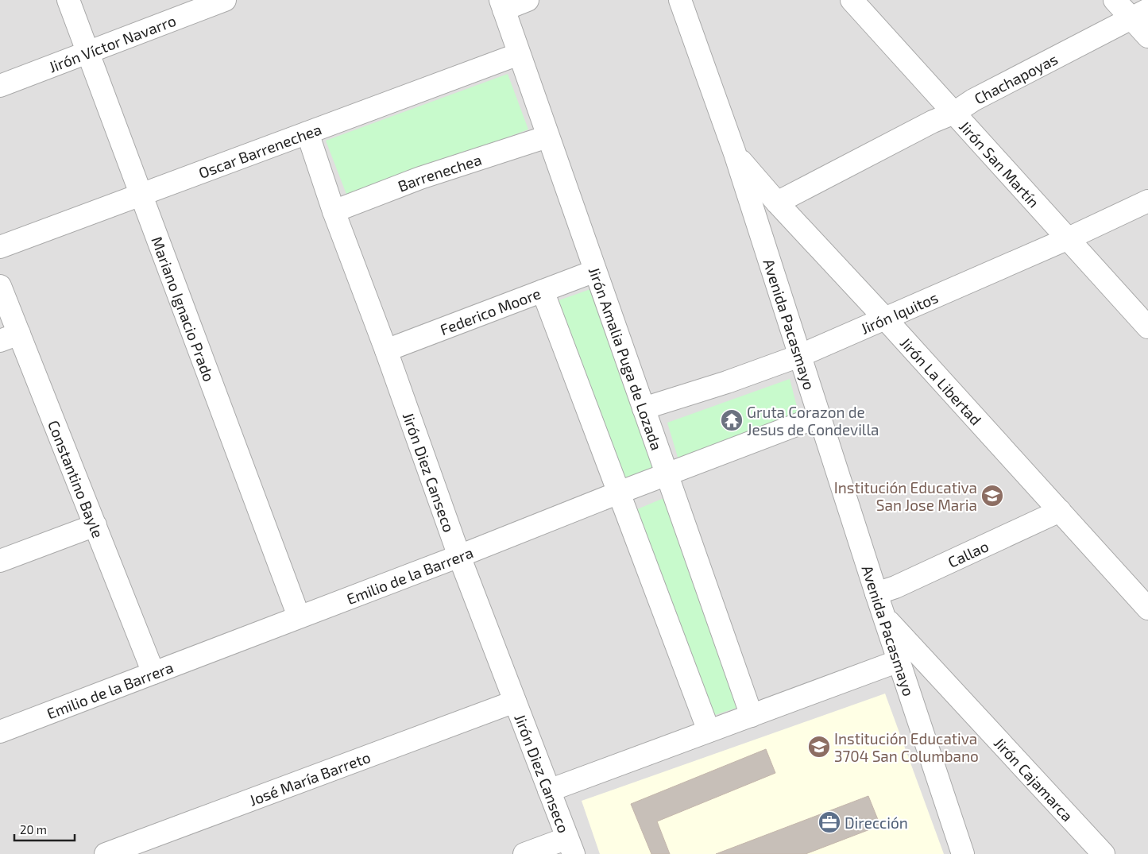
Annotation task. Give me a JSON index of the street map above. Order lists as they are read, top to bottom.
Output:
{
  "streets": {
    "street": [
      "Jirón Víctor Navarro",
      "Chachapoyas",
      "Oscar Barrenechea",
      "Jirón San Martín",
      "Barrenechea",
      "Mariano Ignacio Prado",
      "Federico Moore",
      "Jirón Iquitos",
      "Avenida Pacasmayo",
      "Jirón Amalia Puga de Lozada",
      "Jirón La Libertad",
      "Jirón Diez Canseco",
      "Constantino Bayle",
      "Callao",
      "Emilio de la Barrera",
      "José María Barreto",
      "Jirón Cajamarca"
    ]
  },
  "crossings": [
    ["Jirón Víctor Navarro", "Mariano Ignacio Prado"],
    ["Chachapoyas", "Jirón San Martín"],
    ["Chachapoyas", "Jirón La Libertad"],
    ["Oscar Barrenechea", "Mariano Ignacio Prado"],
    ["Oscar Barrenechea", "Jirón Amalia Puga de Lozada"],
    ["Oscar Barrenechea", "Jirón Diez Canseco"],
    ["Jirón San Martín", "Jirón Iquitos"],
    ["Barrenechea", "Jirón Amalia Puga de Lozada"],
    ["Barrenechea", "Jirón Diez Canseco"],
    ["Mariano Ignacio Prado", "Emilio de la Barrera"],
    ["Federico Moore", "Jirón Amalia Puga de Lozada"],
    ["Federico Moore", "Jirón Diez Canseco"],
    ["Jirón Iquitos", "Avenida Pacasmayo"],
    ["Jirón Iquitos", "Jirón Amalia Puga de Lozada"],
    ["Jirón Iquitos", "Jirón La Libertad"],
    ["Avenida Pacasmayo", "Jirón La Libertad"],
    ["Avenida Pacasmayo", "Callao"],
    ["Avenida Pacasmayo", "Emilio de la Barrera"],
    ["Avenida Pacasmayo", "Jirón Cajamarca"],
    ["Jirón Amalia Puga de Lozada", "Emilio de la Barrera"],
    ["Jirón La Libertad", "Callao"],
    ["Jirón Diez Canseco", "Emilio de la Barrera"],
    ["Jirón Diez Canseco", "José María Barreto"],
    ["Constantino Bayle", "Emilio de la Barrera"]
  ],
  "places": {
    "temple": ["Gruta Corazon de Jesus de Condevilla"],
    "school or university": ["Institución Educativa San Jose Maria", "Institución Educativa 3704 San Columbano"],
    "office": ["Dirección"]
  },
  "scale_bar": "20 m"
}
